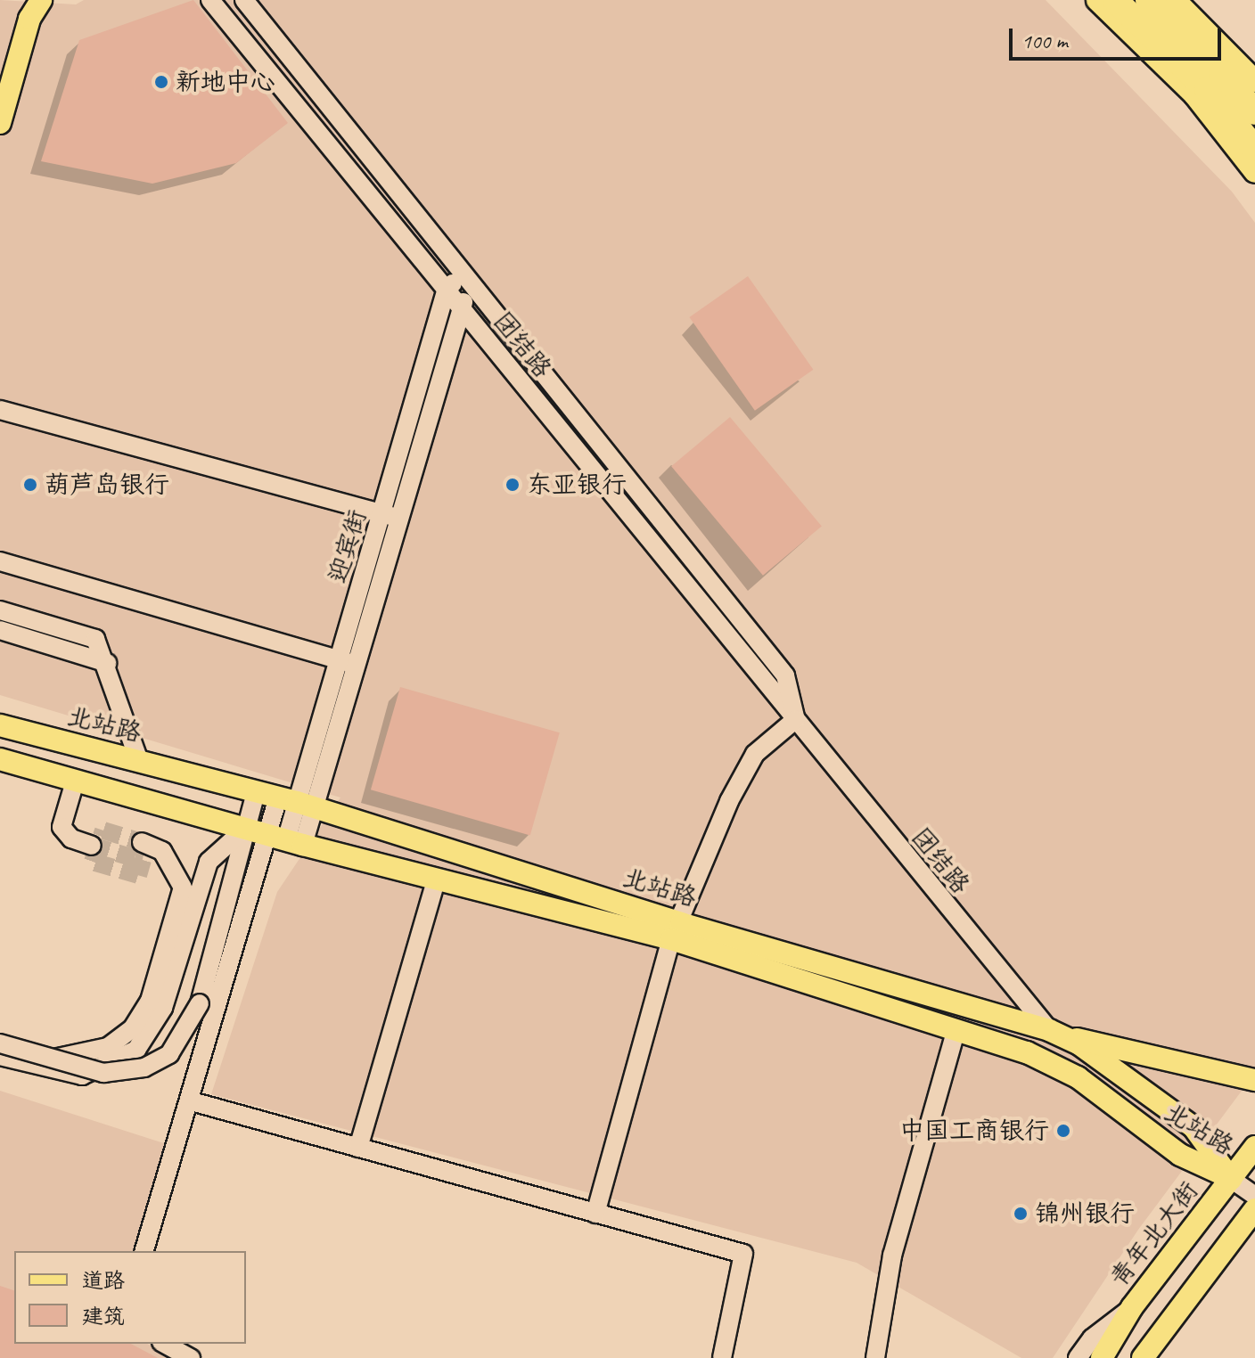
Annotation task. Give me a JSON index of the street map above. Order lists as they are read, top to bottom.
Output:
{
  "streets": {
    "main road": ["北站路", "青年北大街"],
    "street": ["团结路", "迎宾街"]
  },
  "crossings": [
    ["团结路", "迎宾街"],
    ["团结路", "北站路"],
    ["迎宾街", "北站路"],
    ["北站路", "青年北大街"]
  ],
  "places": [
    "新地中心",
    "葫芦岛银行",
    "东亚银行",
    "中国工商银行",
    "锦州银行"
  ],
  "legend": ["道路", "建筑"],
  "scale_bar": "100 m"
}
